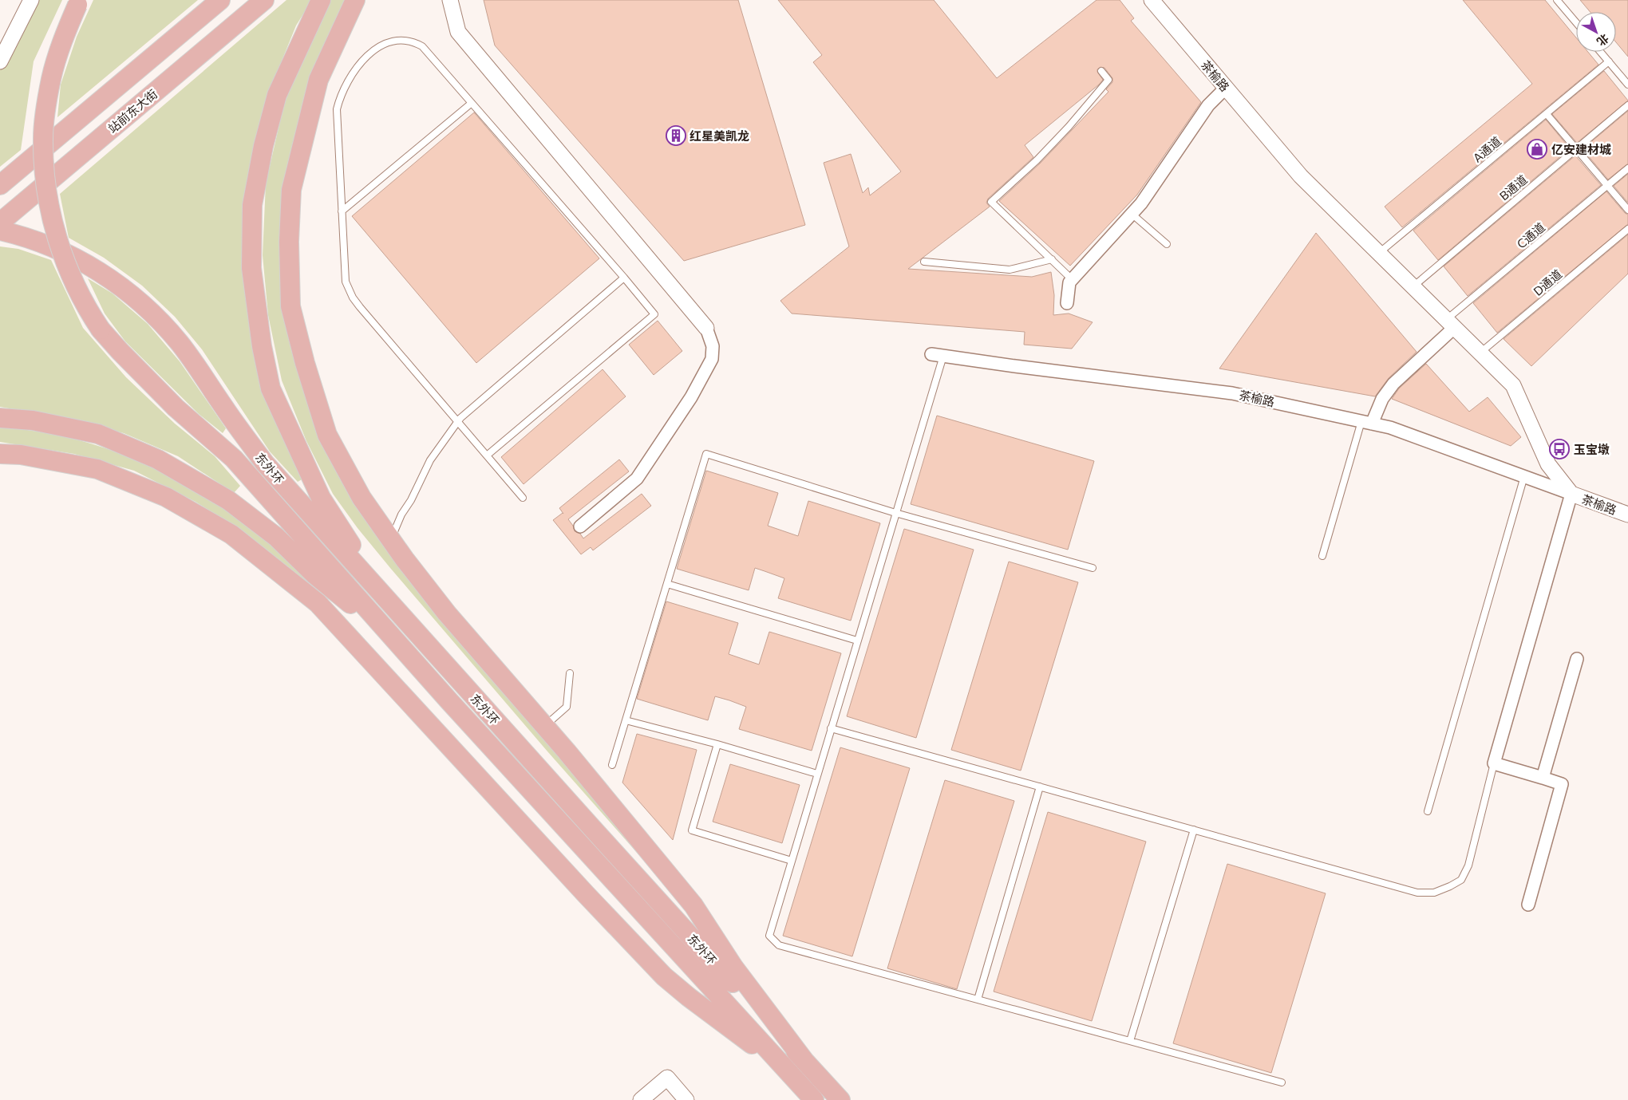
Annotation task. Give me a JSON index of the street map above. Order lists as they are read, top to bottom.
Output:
{
  "streets": {
    "main road": ["站前东大街", "东外环"],
    "street": ["茶榆路"],
    "lane": [
      "A通道",
      "B通道",
      "C通道",
      "D通道"
    ]
  },
  "crossings": [
    ["茶榆路", "A通道"],
    ["茶榆路", "B通道"],
    ["茶榆路", "C通道"],
    ["茶榆路", "D通道"]
  ],
  "places": {
    "building": ["红星美凯龙"],
    "shop": ["亿安建材城"],
    "bus stop": ["玉宝墩"]
  },
  "north": "bottom right"
}
